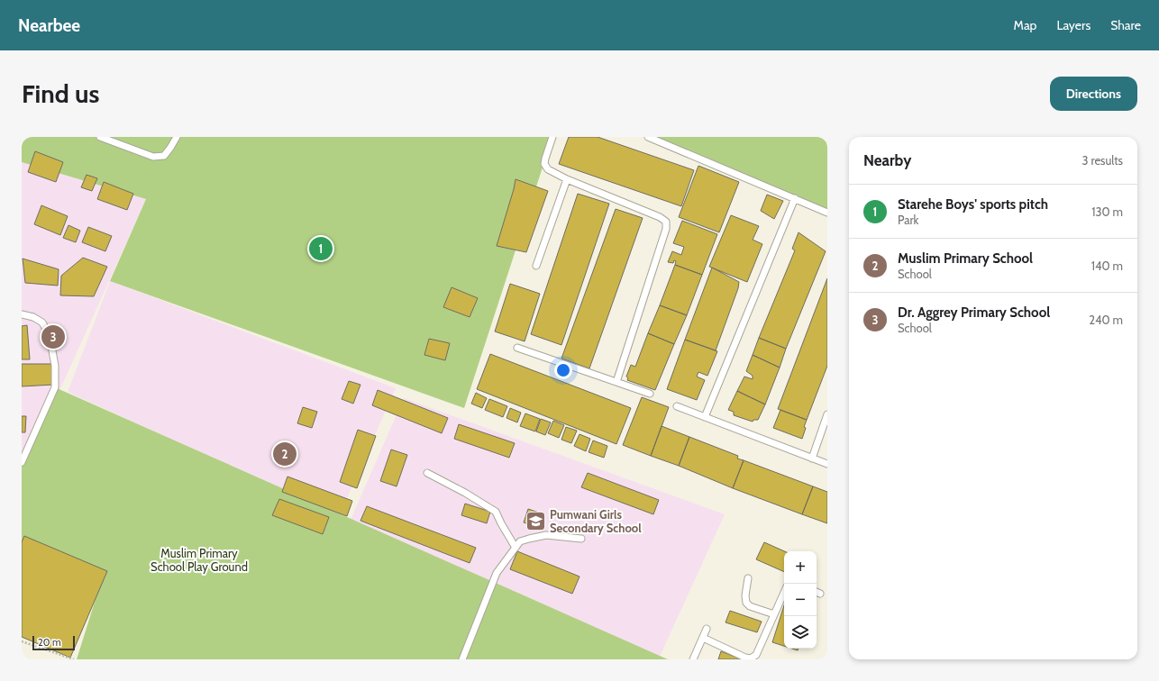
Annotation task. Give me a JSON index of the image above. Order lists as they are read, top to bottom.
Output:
{
  "parks": ["Muslim Primary School Play Ground"],
  "places": {
    "school or university": ["Pumwani Girls Secondary School"]
  },
  "scale_bar": "20 m",
  "page": {
    "header": "Nearbee",
    "nav": ["Map", "Layers", "Share"],
    "buttons": "Directions",
    "title": "Find us",
    "heading": ["Nearby", "3 results"],
    "list": [
      {
        "mark": "1",
        "name": "Starehe Boys' sports pitch",
        "note": "Park",
        "value": "130 m"
      },
      {
        "mark": "2",
        "name": "Muslim Primary School",
        "note": "School",
        "value": "140 m"
      },
      {
        "mark": "3",
        "name": "Dr. Aggrey Primary School",
        "note": "School",
        "value": "240 m"
      }
    ],
    "pins": ["1", "3", "2"],
    "map_buttons": ["+", "−"],
    "scale": "20 m"
  }
}
